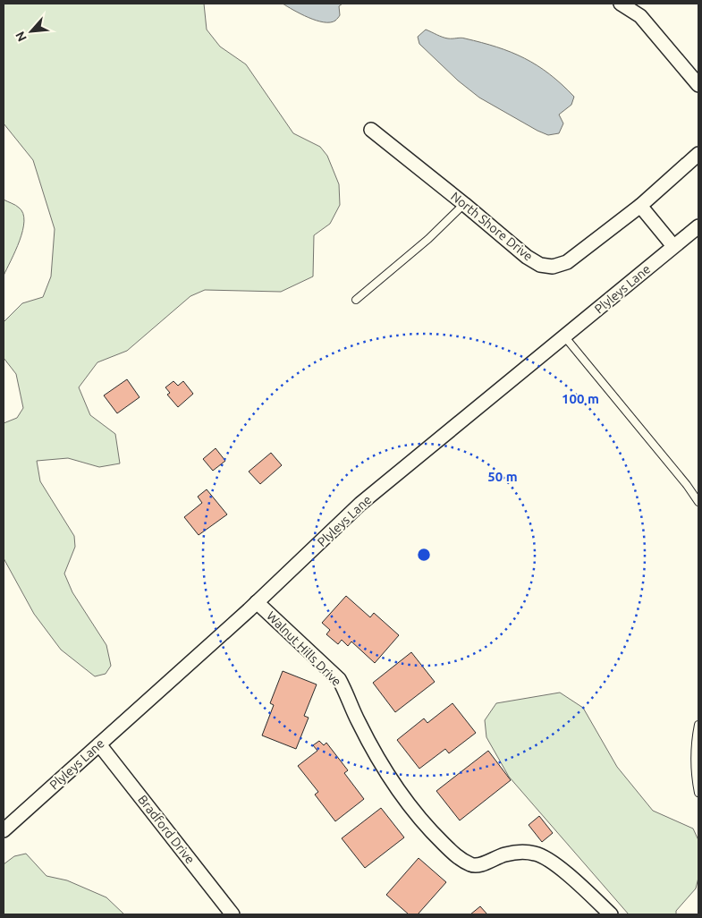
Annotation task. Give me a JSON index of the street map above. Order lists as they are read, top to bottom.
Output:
{
  "streets": {
    "street": [
      "North Shore Drive",
      "Plyleys Lane",
      "Walnut Hills Drive",
      "Bradford Drive"
    ]
  },
  "crossings": [
    ["Plyleys Lane", "Walnut Hills Drive"],
    ["Plyleys Lane", "Bradford Drive"]
  ],
  "north": "bottom left",
  "rings": ["100 m", "50 m"]
}
